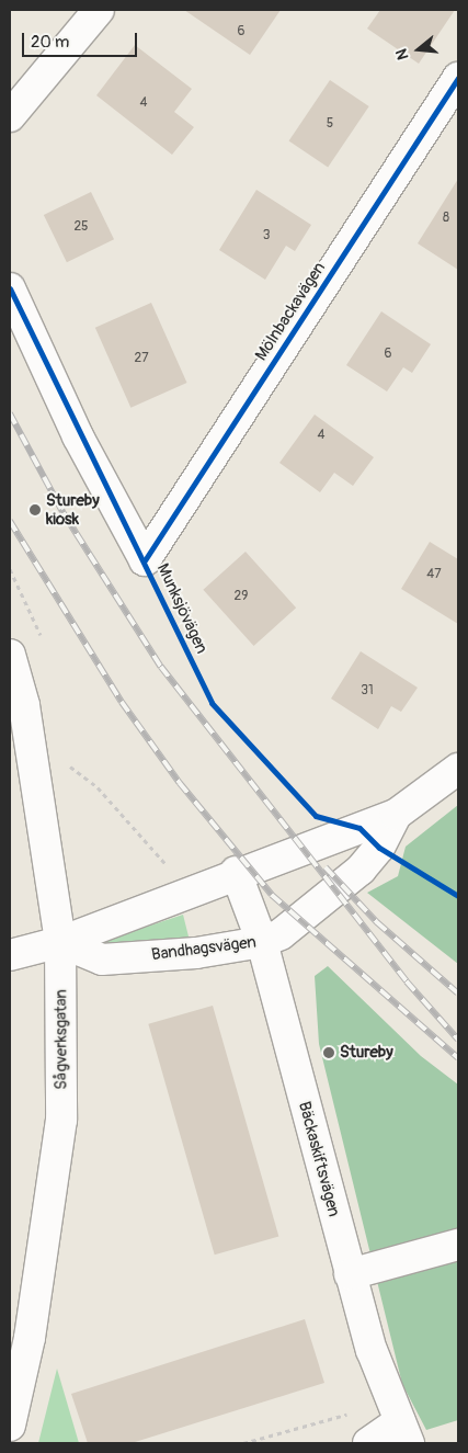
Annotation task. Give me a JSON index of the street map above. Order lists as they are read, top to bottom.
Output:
{
  "streets": {
    "street": [
      "Mölnbackavägen",
      "Munksjövägen",
      "Bandhagsvägen",
      "Sågverksgatan",
      "Bäckaskiftsvägen"
    ]
  },
  "crossings": [
    ["Mölnbackavägen", "Munksjövägen"],
    ["Bandhagsvägen", "Sågverksgatan"],
    ["Bandhagsvägen", "Bäckaskiftsvägen"]
  ],
  "places": ["Stureby kiosk", "Stureby"],
  "house_numbers": [
    "6",
    "4",
    "5",
    "8",
    "25",
    "3",
    "6",
    "27",
    "4",
    "47",
    "29",
    "31"
  ],
  "scale_bar": "20 m",
  "north": "left"
}
